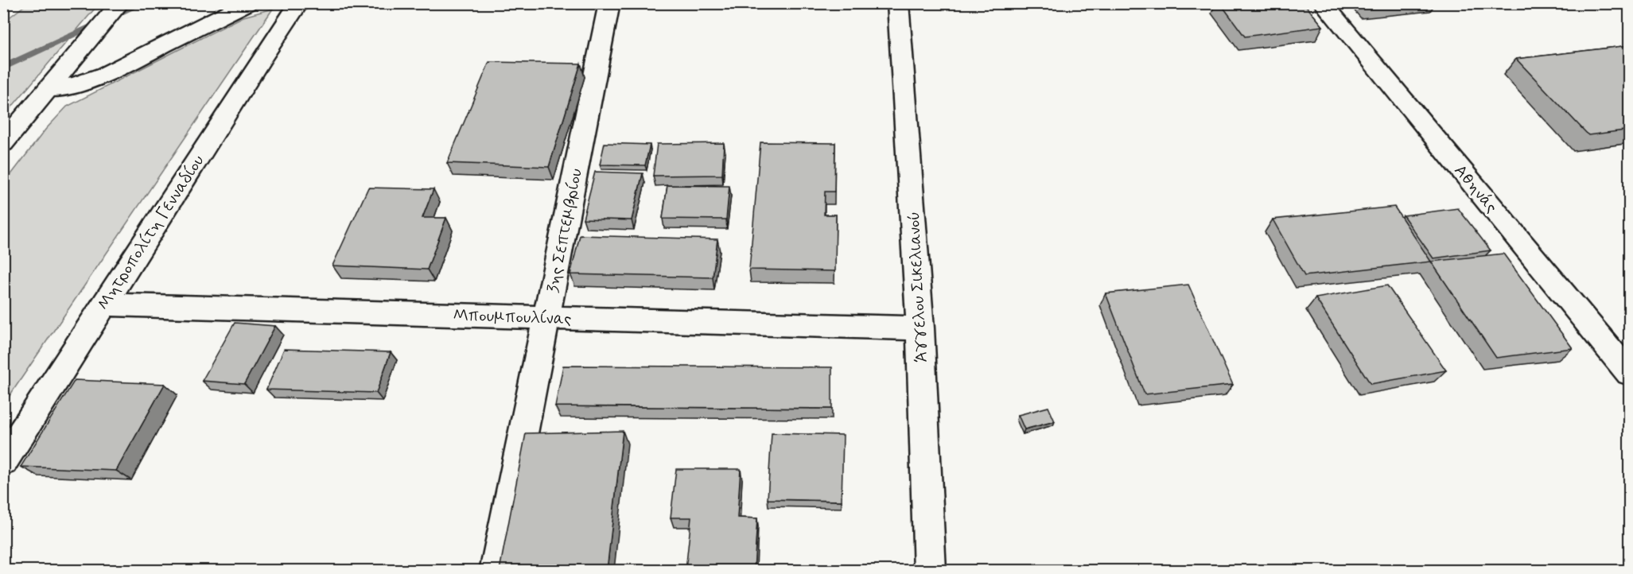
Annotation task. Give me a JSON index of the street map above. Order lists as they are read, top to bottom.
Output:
{
  "streets": {
    "street": [
      "Αθηνάς",
      "3ης Σεπτεμβρίου",
      "Μητροπολίτη Γενναδίου",
      "Άγγελου Σικελιανού",
      "Μπουμπουλίνας"
    ]
  },
  "crossings": [
    ["3ης Σεπτεμβρίου", "Μπουμπουλίνας"],
    ["Μητροπολίτη Γενναδίου", "Μπουμπουλίνας"],
    ["Άγγελου Σικελιανού", "Μπουμπουλίνας"]
  ]
}
